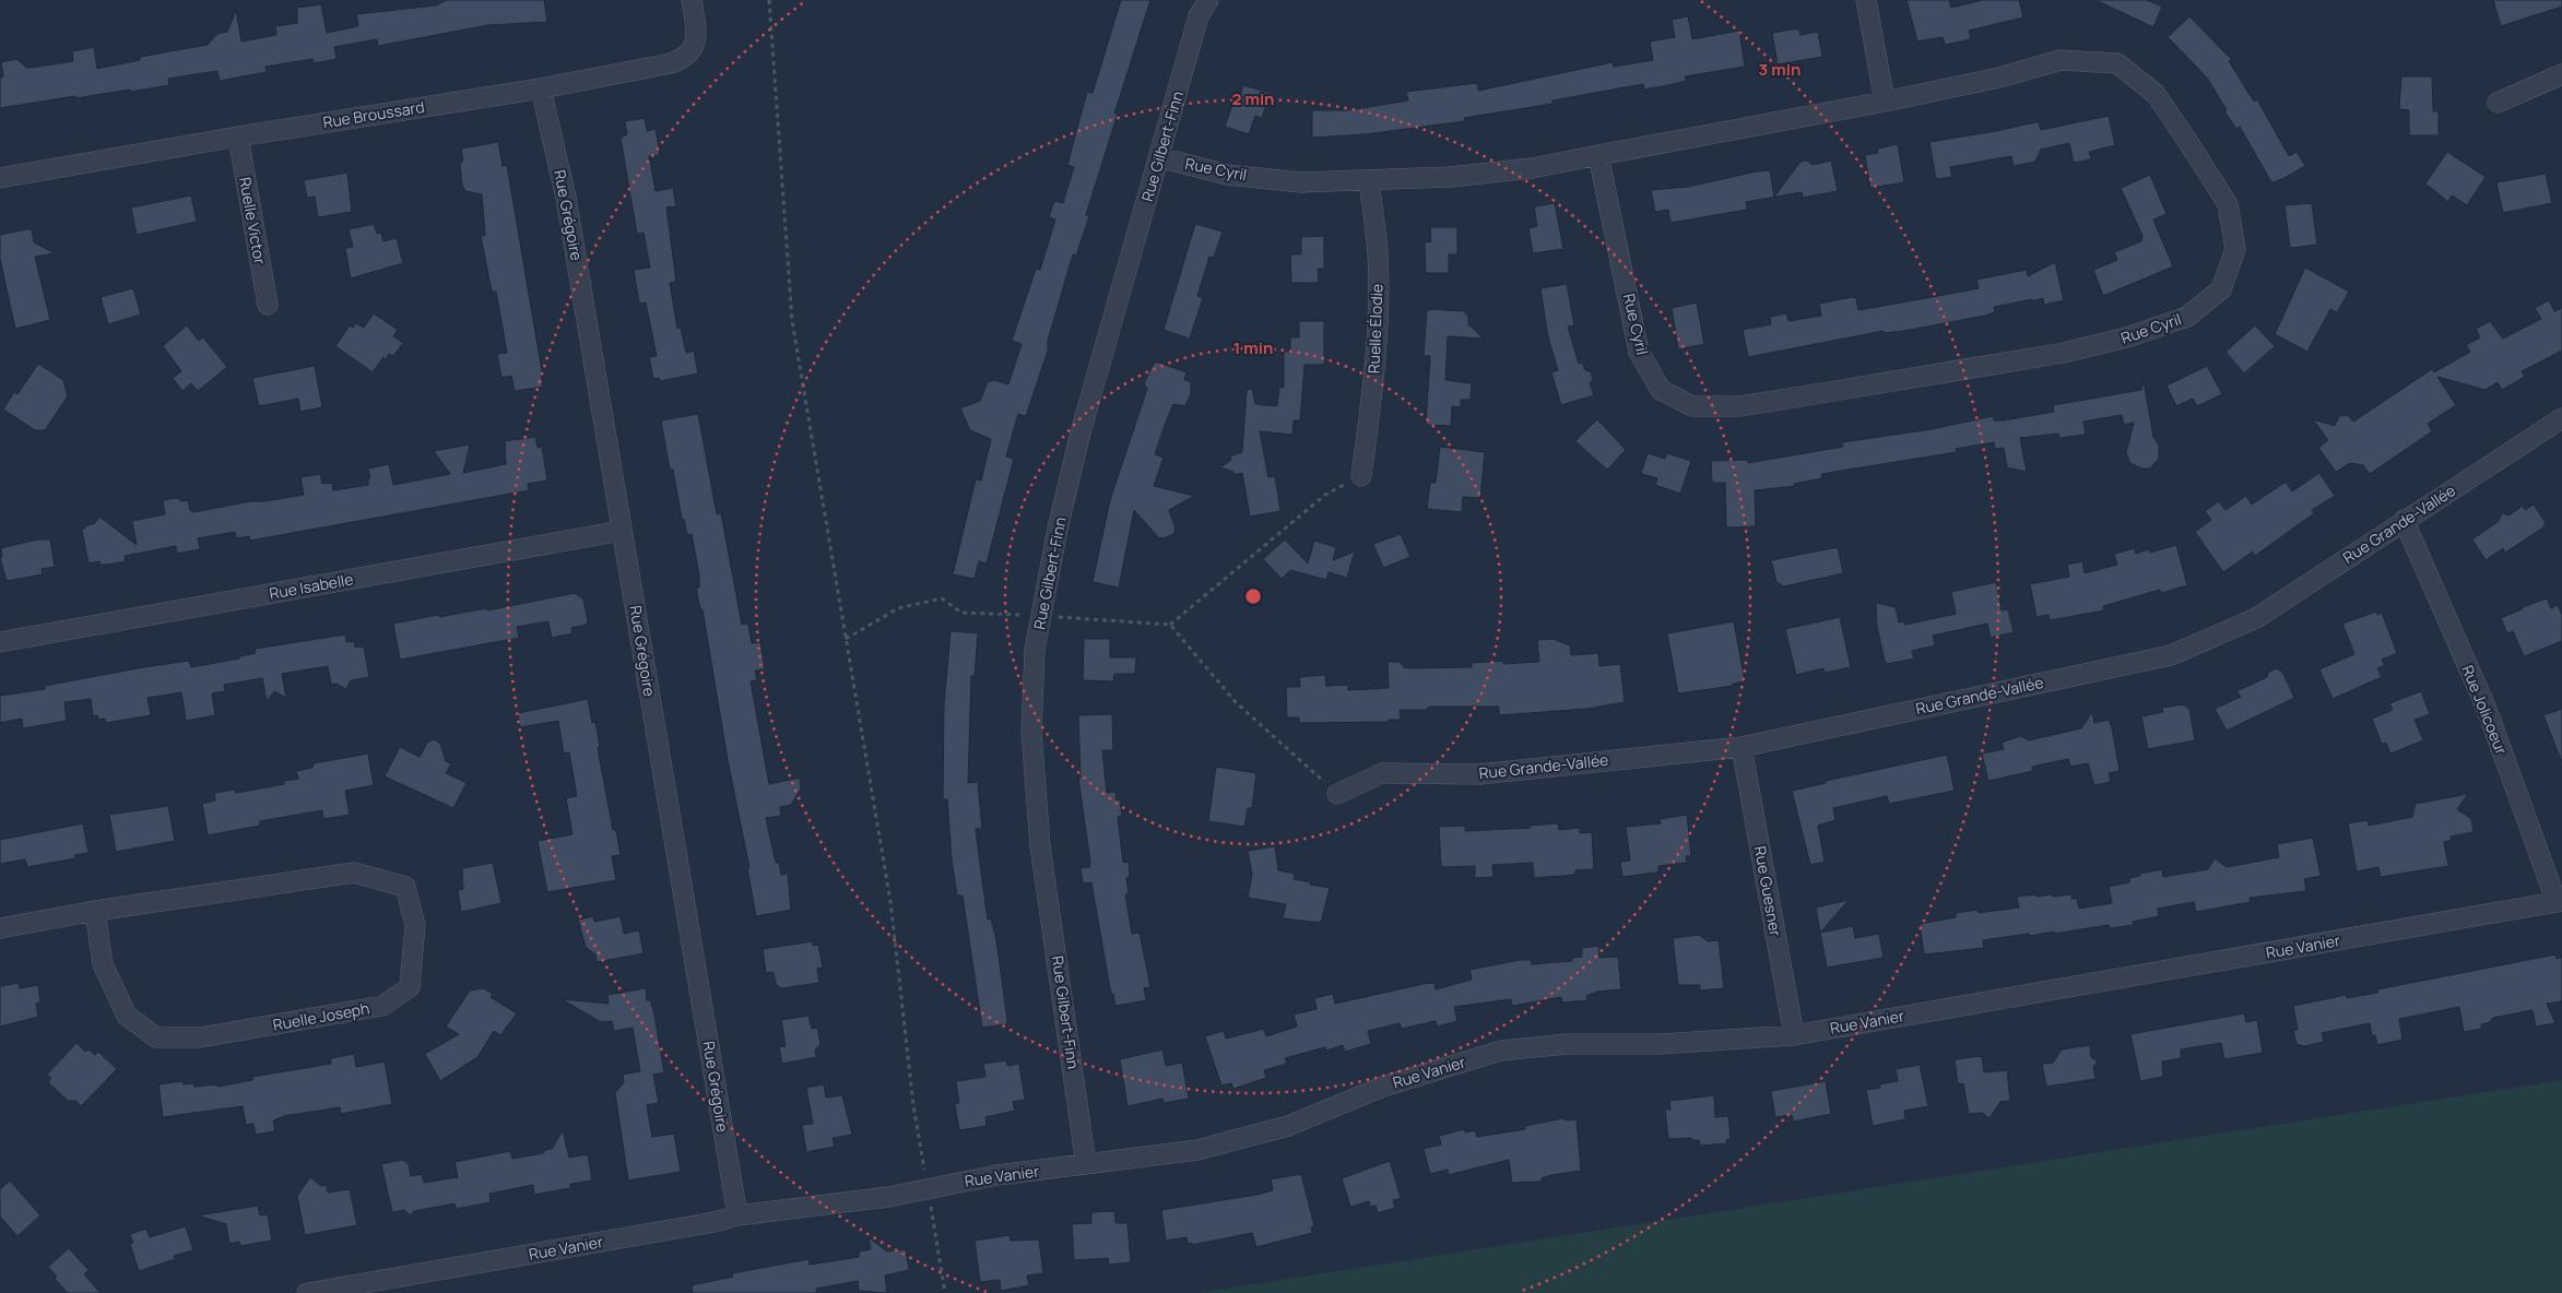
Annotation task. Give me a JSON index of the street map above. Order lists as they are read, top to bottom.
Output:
{
  "streets": {
    "street": [
      "Rue Broussard",
      "Rue Gilbert-Finn",
      "Rue Cyril",
      "Rue Grégoire",
      "Ruelle Victor",
      "Ruelle Élodie",
      "Rue Grande-Vallée",
      "Rue Isabelle",
      "Rue Jolicoeur",
      "Rue Guesner",
      "Rue Vanier",
      "Ruelle Joseph"
    ]
  },
  "crossings": [
    ["Rue Broussard", "Rue Grégoire"],
    ["Rue Broussard", "Ruelle Victor"],
    ["Rue Gilbert-Finn", "Rue Cyril"],
    ["Rue Gilbert-Finn", "Rue Vanier"],
    ["Rue Cyril", "Ruelle Élodie"],
    ["Rue Grégoire", "Rue Isabelle"],
    ["Rue Grégoire", "Rue Vanier"],
    ["Rue Grande-Vallée", "Rue Jolicoeur"],
    ["Rue Grande-Vallée", "Rue Guesner"],
    ["Rue Jolicoeur", "Rue Vanier"],
    ["Rue Guesner", "Rue Vanier"]
  ],
  "rings": ["3 min", "2 min", "1 min"]
}
